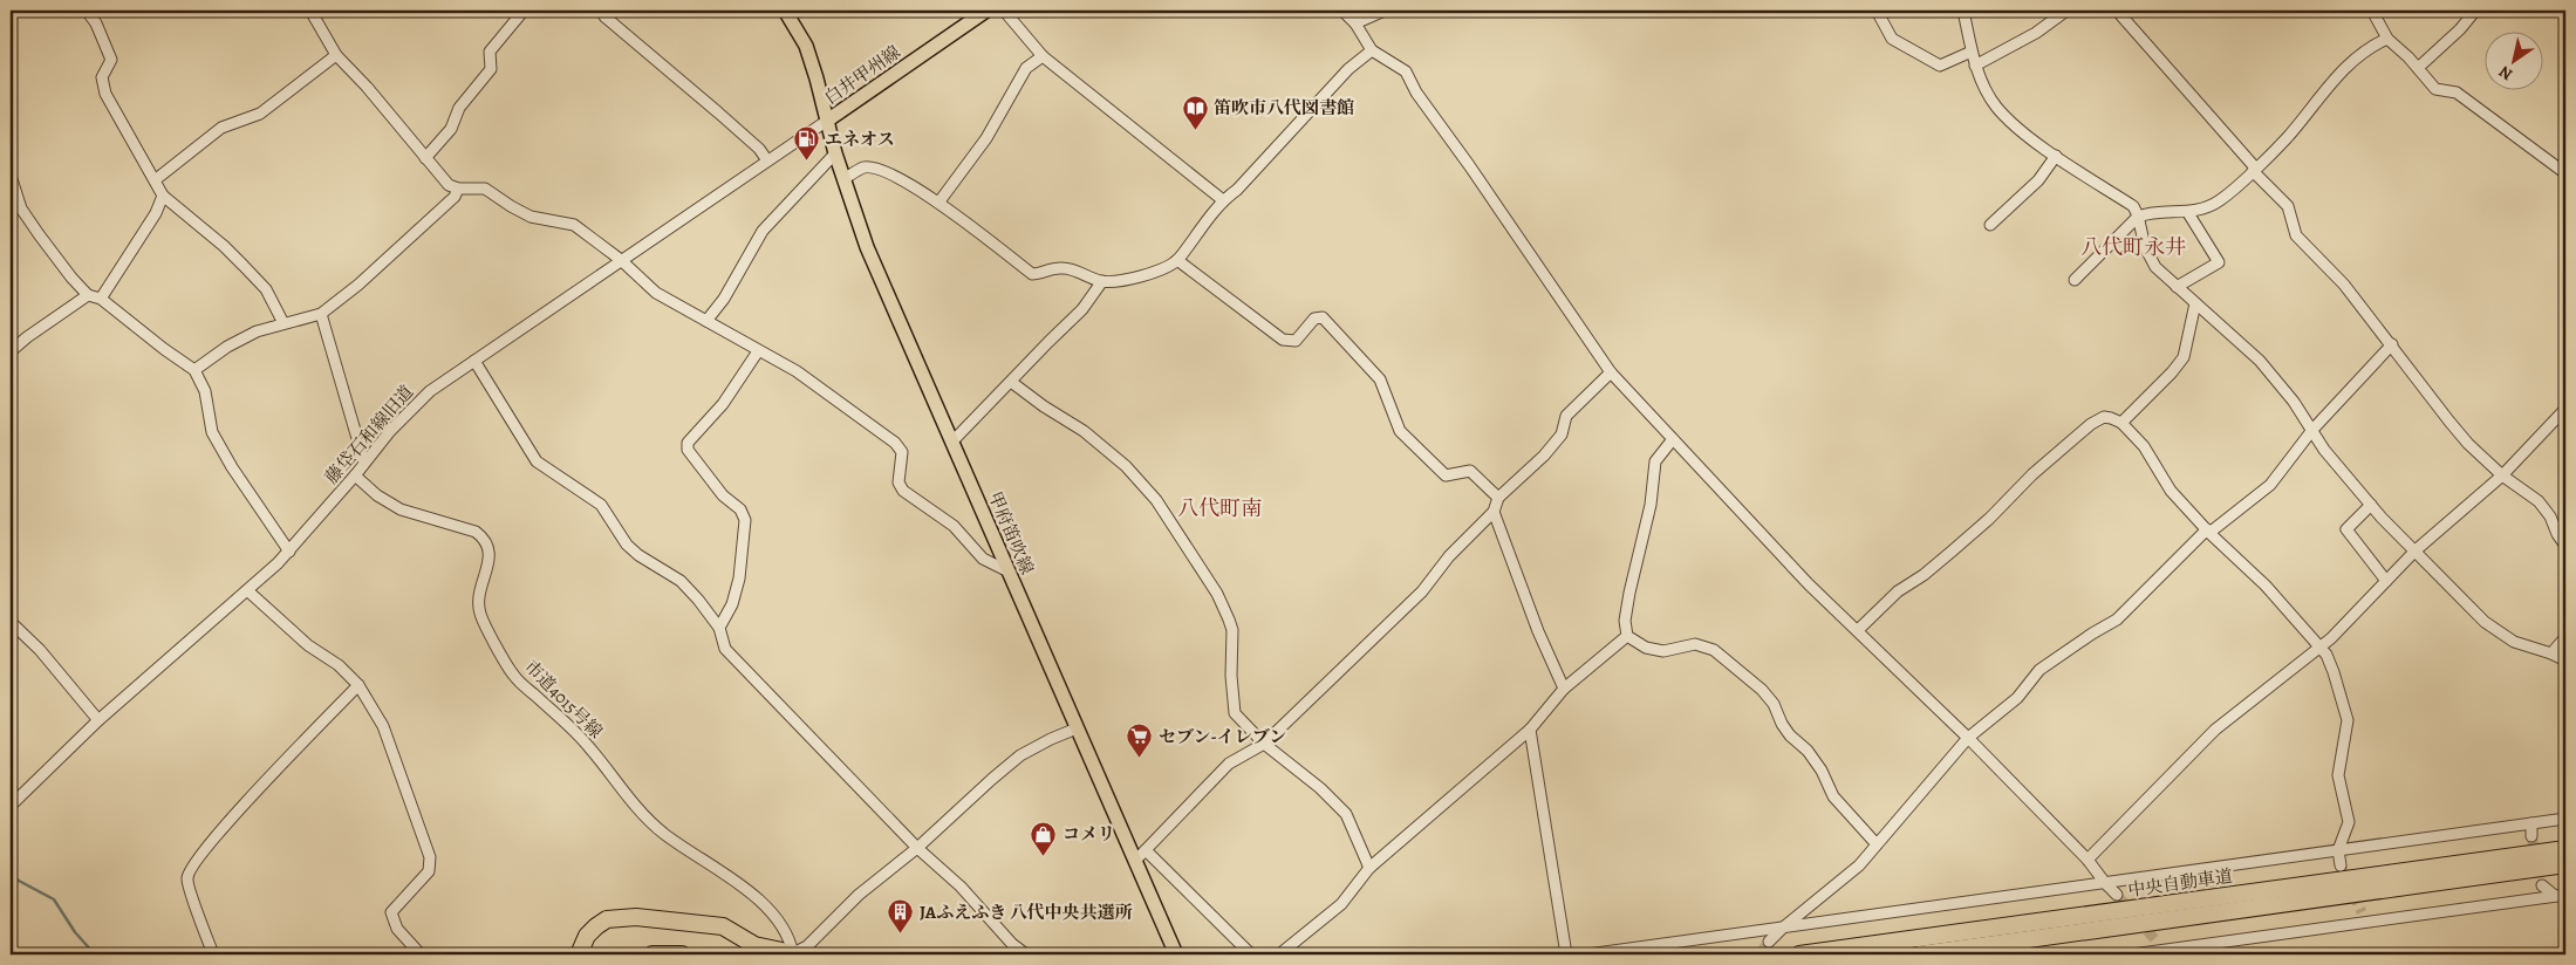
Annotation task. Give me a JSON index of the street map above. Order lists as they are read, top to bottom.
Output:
{
  "streets": {
    "highway": ["中央自動車道"],
    "main road": ["白井甲州線", "甲府笛吹線"],
    "street": ["藤垈石和線旧道", "市道4015号線"]
  },
  "crossings": [
    ["白井甲州線", "藤垈石和線旧道"],
    ["白井甲州線", "甲府笛吹線"],
    ["藤垈石和線旧道", "甲府笛吹線"],
    ["藤垈石和線旧道", "市道4015号線"]
  ],
  "districts": ["八代町永井", "八代町南"],
  "places": {
    "library": ["笛吹市八代図書館"],
    "fuel station": ["エネオス"],
    "supermarket": ["セブン-イレブン"],
    "shop": ["コメリ"],
    "building": ["JAふえふき 八代中央共選所"]
  },
  "north": "bottom left"
}
